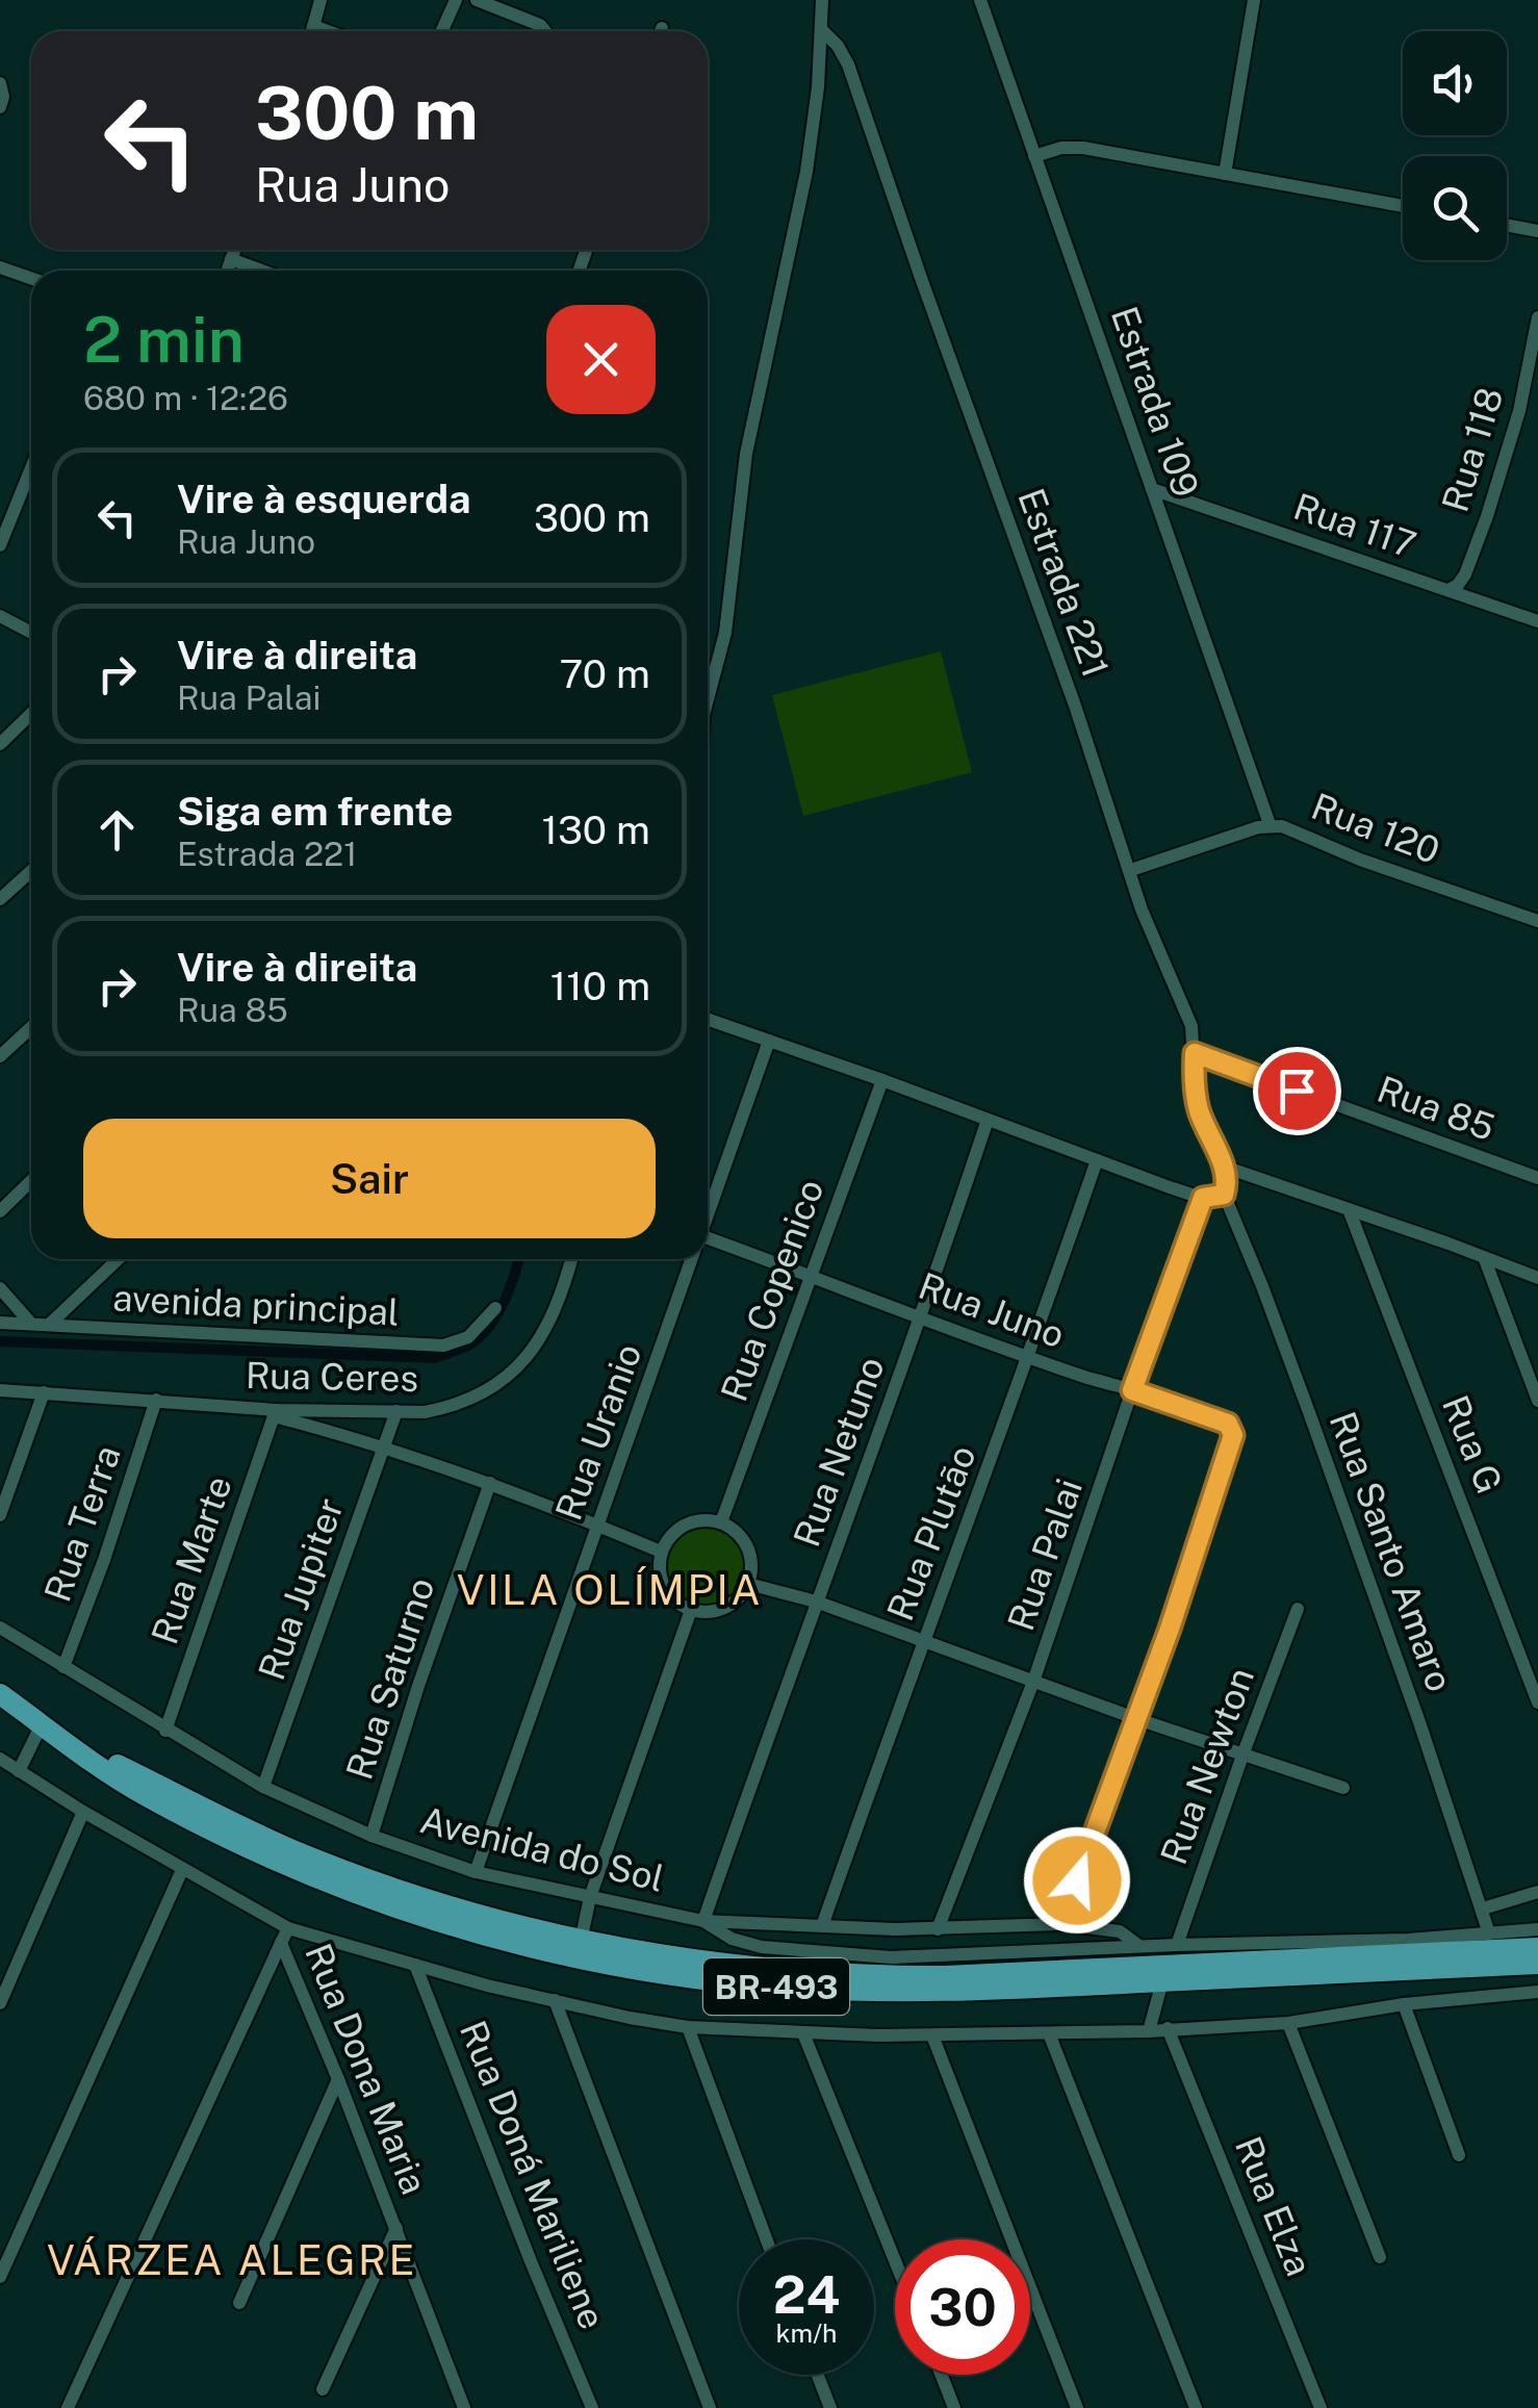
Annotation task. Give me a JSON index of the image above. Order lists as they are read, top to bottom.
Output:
{
  "streets": {
    "highway": ["BR-493"],
    "street": [
      "Estrada 109",
      "Rua 118",
      "Rua 117",
      "Estrada 221",
      "Rua 120",
      "Rua 85",
      "Rua Copenico",
      "avenida principal",
      "Rua Juno",
      "Rua Ceres",
      "Rua Uranio",
      "Rua G",
      "Rua Netuno",
      "Rua Terra",
      "Rua Plutão",
      "Rua Santo Amaro",
      "Rua Palai",
      "Rua Marte",
      "Rua Jupiter",
      "Rua Saturno",
      "Rua Newton",
      "Avenida do Sol",
      "Rua Dona Maria",
      "Rua Doná Mariliene",
      "Rua Elza"
    ]
  },
  "crossings": [
    ["Estrada 109", "Rua 117"],
    ["Estrada 109", "Rua 120"],
    ["Rua 118", "Rua 117"],
    ["Estrada 221", "Rua 120"],
    ["Estrada 221", "Rua 85"],
    ["Rua Copenico", "Rua Juno"],
    ["Rua Juno", "Rua Netuno"],
    ["Rua Juno", "Rua Plutão"],
    ["Rua Juno", "Rua Palai"],
    ["Rua Ceres", "Rua Terra"],
    ["Rua Ceres", "Rua Marte"],
    ["Rua Ceres", "Rua Jupiter"],
    ["Rua Uranio", "Avenida do Sol"],
    ["Rua Netuno", "Avenida do Sol"],
    ["Rua Terra", "Avenida do Sol"],
    ["Rua Plutão", "Avenida do Sol"],
    ["Rua Palai", "Avenida do Sol"],
    ["Rua Marte", "Avenida do Sol"],
    ["Rua Jupiter", "Avenida do Sol"],
    ["Rua Saturno", "Avenida do Sol"]
  ],
  "districts": ["VILA OLÍMPIA", "VÁRZEA ALEGRE"],
  "page": {
    "turn": ["300 m", "Rua Juno"],
    "heading": ["2 min", "680 m · 12:26"],
    "list": [
      {
        "name": "Vire à esquerda",
        "note": "Rua Juno",
        "value": "300 m"
      },
      {
        "name": "Vire à direita",
        "note": "Rua Palai",
        "value": "70 m"
      },
      {
        "name": "Siga em frente",
        "note": "Estrada 221",
        "value": "130 m"
      },
      {
        "name": "Vire à direita",
        "note": "Rua 85",
        "value": "110 m"
      }
    ],
    "buttons": "Sair",
    "speed": "24 km/h",
    "limit": "30"
  }
}
